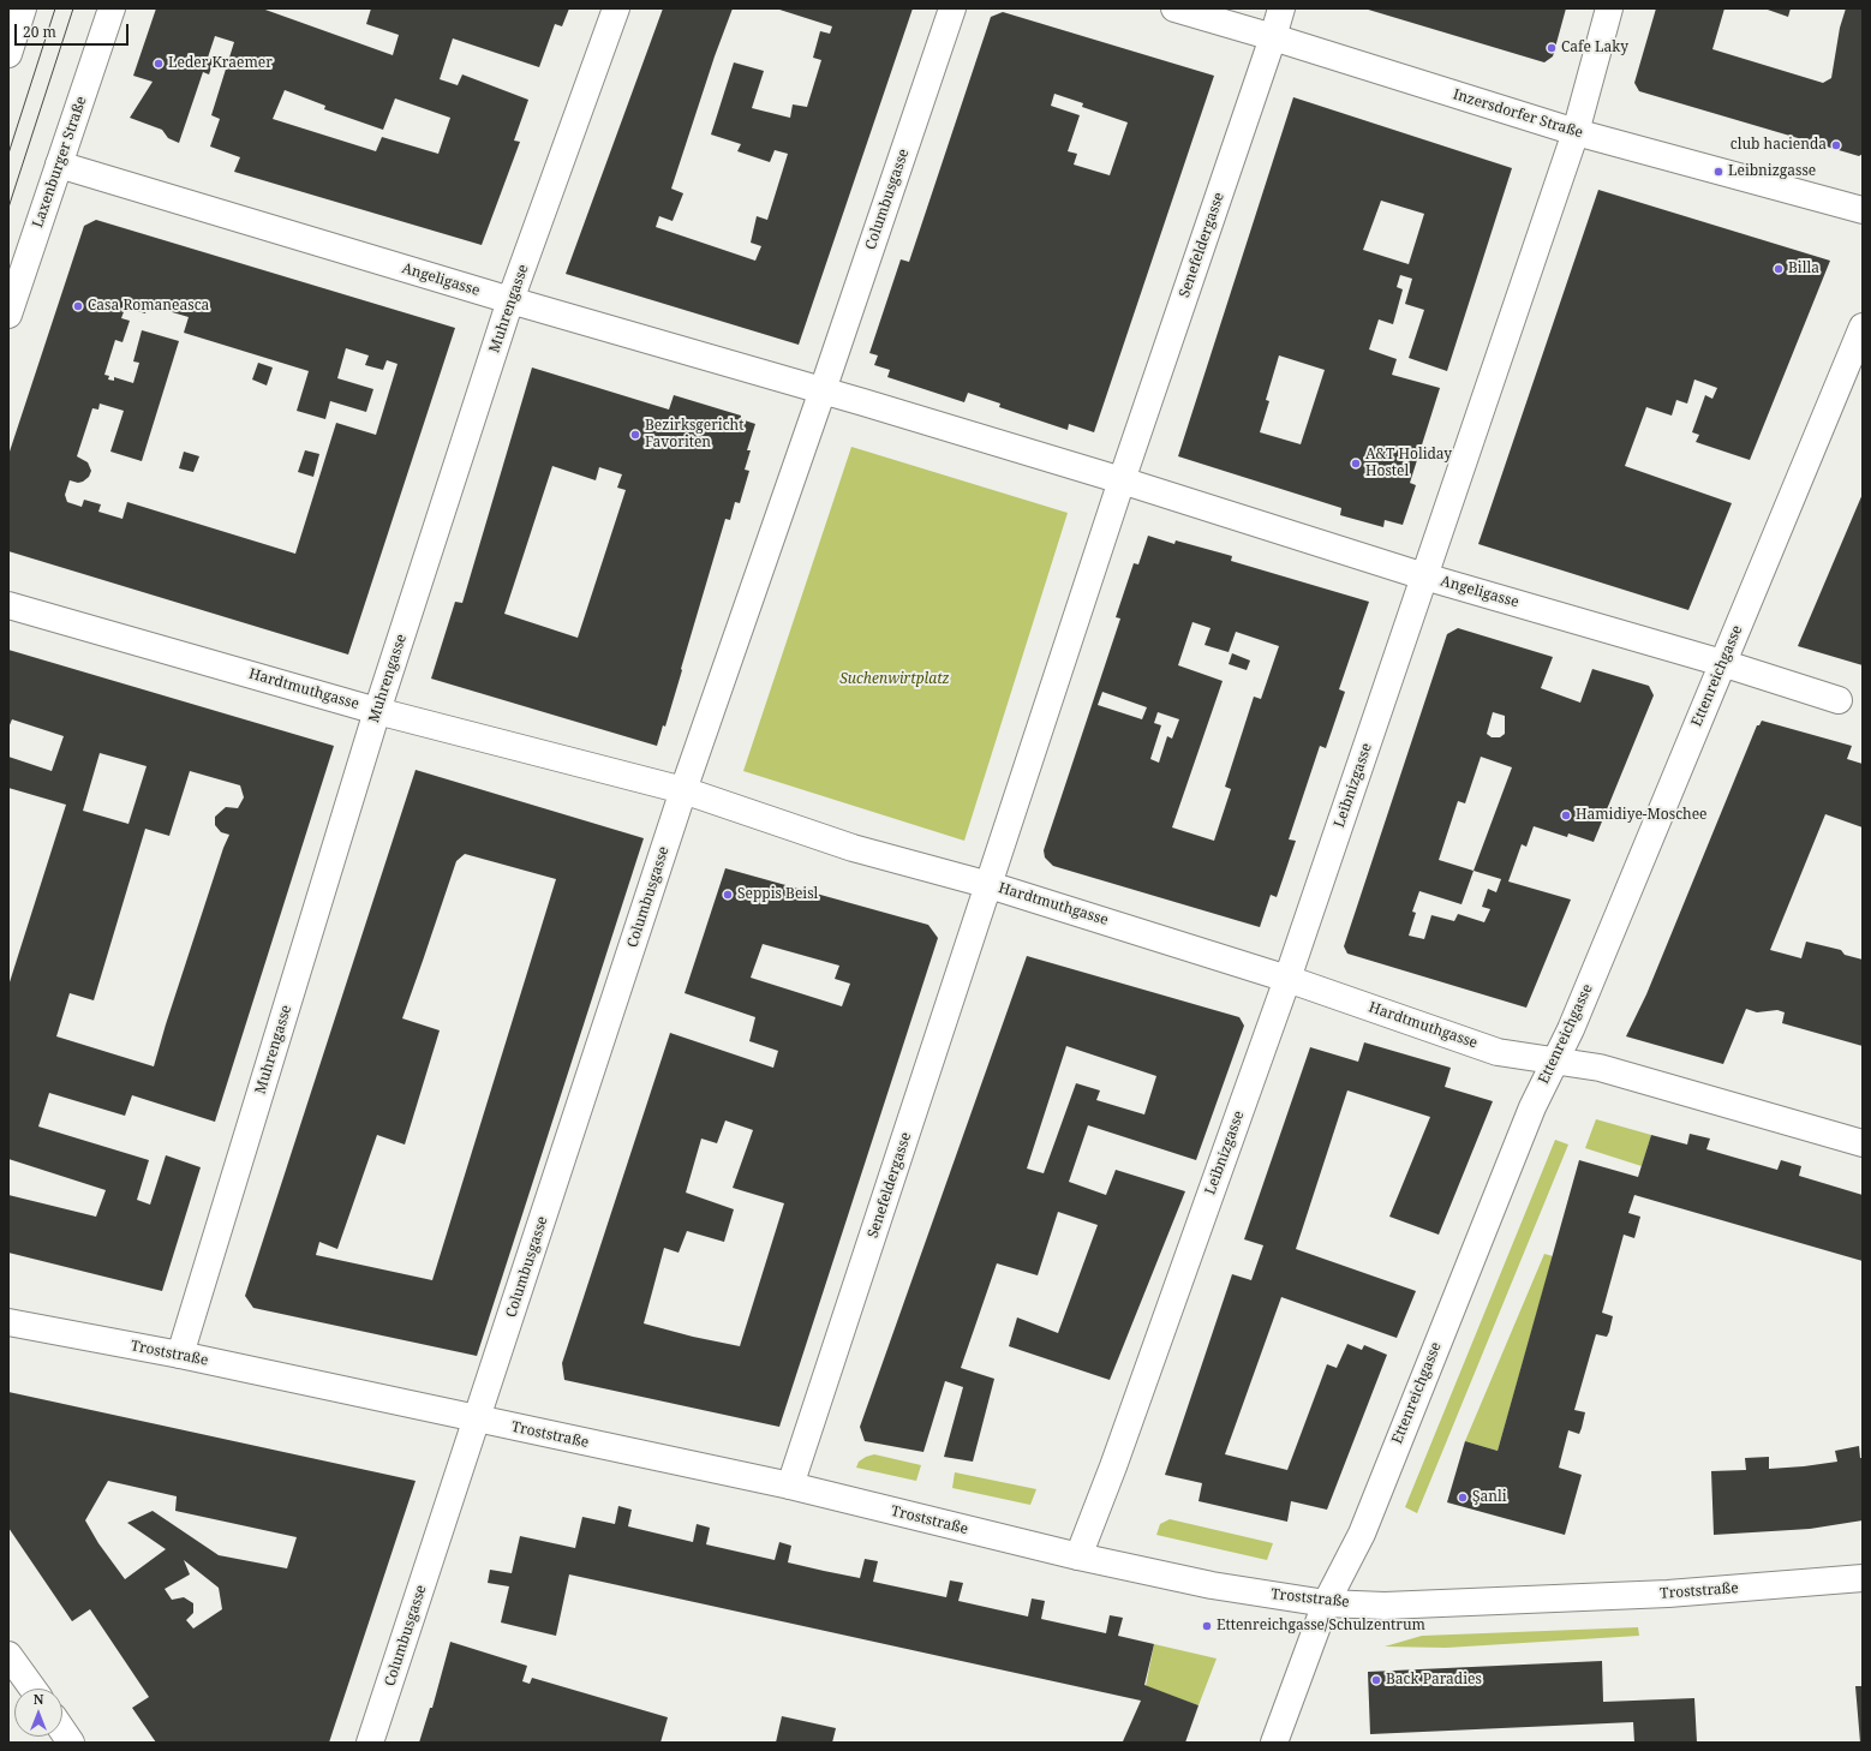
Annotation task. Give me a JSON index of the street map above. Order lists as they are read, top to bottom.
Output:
{
  "streets": {
    "street": [
      "Inzersdorfer Straße",
      "Laxenburger Straße",
      "Columbusgasse",
      "Senefeldergasse",
      "Angeligasse",
      "Muhrengasse",
      "Ettenreichgasse",
      "Hardtmuthgasse",
      "Leibnizgasse",
      "Troststraße"
    ]
  },
  "crossings": [
    ["Inzersdorfer Straße", "Senefeldergasse"],
    ["Inzersdorfer Straße", "Leibnizgasse"],
    ["Laxenburger Straße", "Angeligasse"],
    ["Columbusgasse", "Angeligasse"],
    ["Columbusgasse", "Hardtmuthgasse"],
    ["Columbusgasse", "Troststraße"],
    ["Senefeldergasse", "Angeligasse"],
    ["Senefeldergasse", "Hardtmuthgasse"],
    ["Senefeldergasse", "Troststraße"],
    ["Angeligasse", "Muhrengasse"],
    ["Angeligasse", "Ettenreichgasse"],
    ["Angeligasse", "Leibnizgasse"],
    ["Muhrengasse", "Hardtmuthgasse"],
    ["Muhrengasse", "Troststraße"],
    ["Ettenreichgasse", "Hardtmuthgasse"],
    ["Ettenreichgasse", "Troststraße"],
    ["Hardtmuthgasse", "Leibnizgasse"],
    ["Leibnizgasse", "Troststraße"]
  ],
  "parks": ["Suchenwirtplatz"],
  "places": [
    "Cafe Laky",
    "Leder Kraemer",
    "club hacienda",
    "Leibnizgasse",
    "Billa",
    "Casa Romaneasca",
    "Bezirksgericht Favoriten",
    "A&T Holiday Hostel",
    "Hamidiye-Moschee",
    "Seppis Beisl",
    "Şanli",
    "Ettenreichgasse/Schulzentrum",
    "Back Paradies"
  ],
  "scale_bar": "20 m",
  "north": "top"
}
